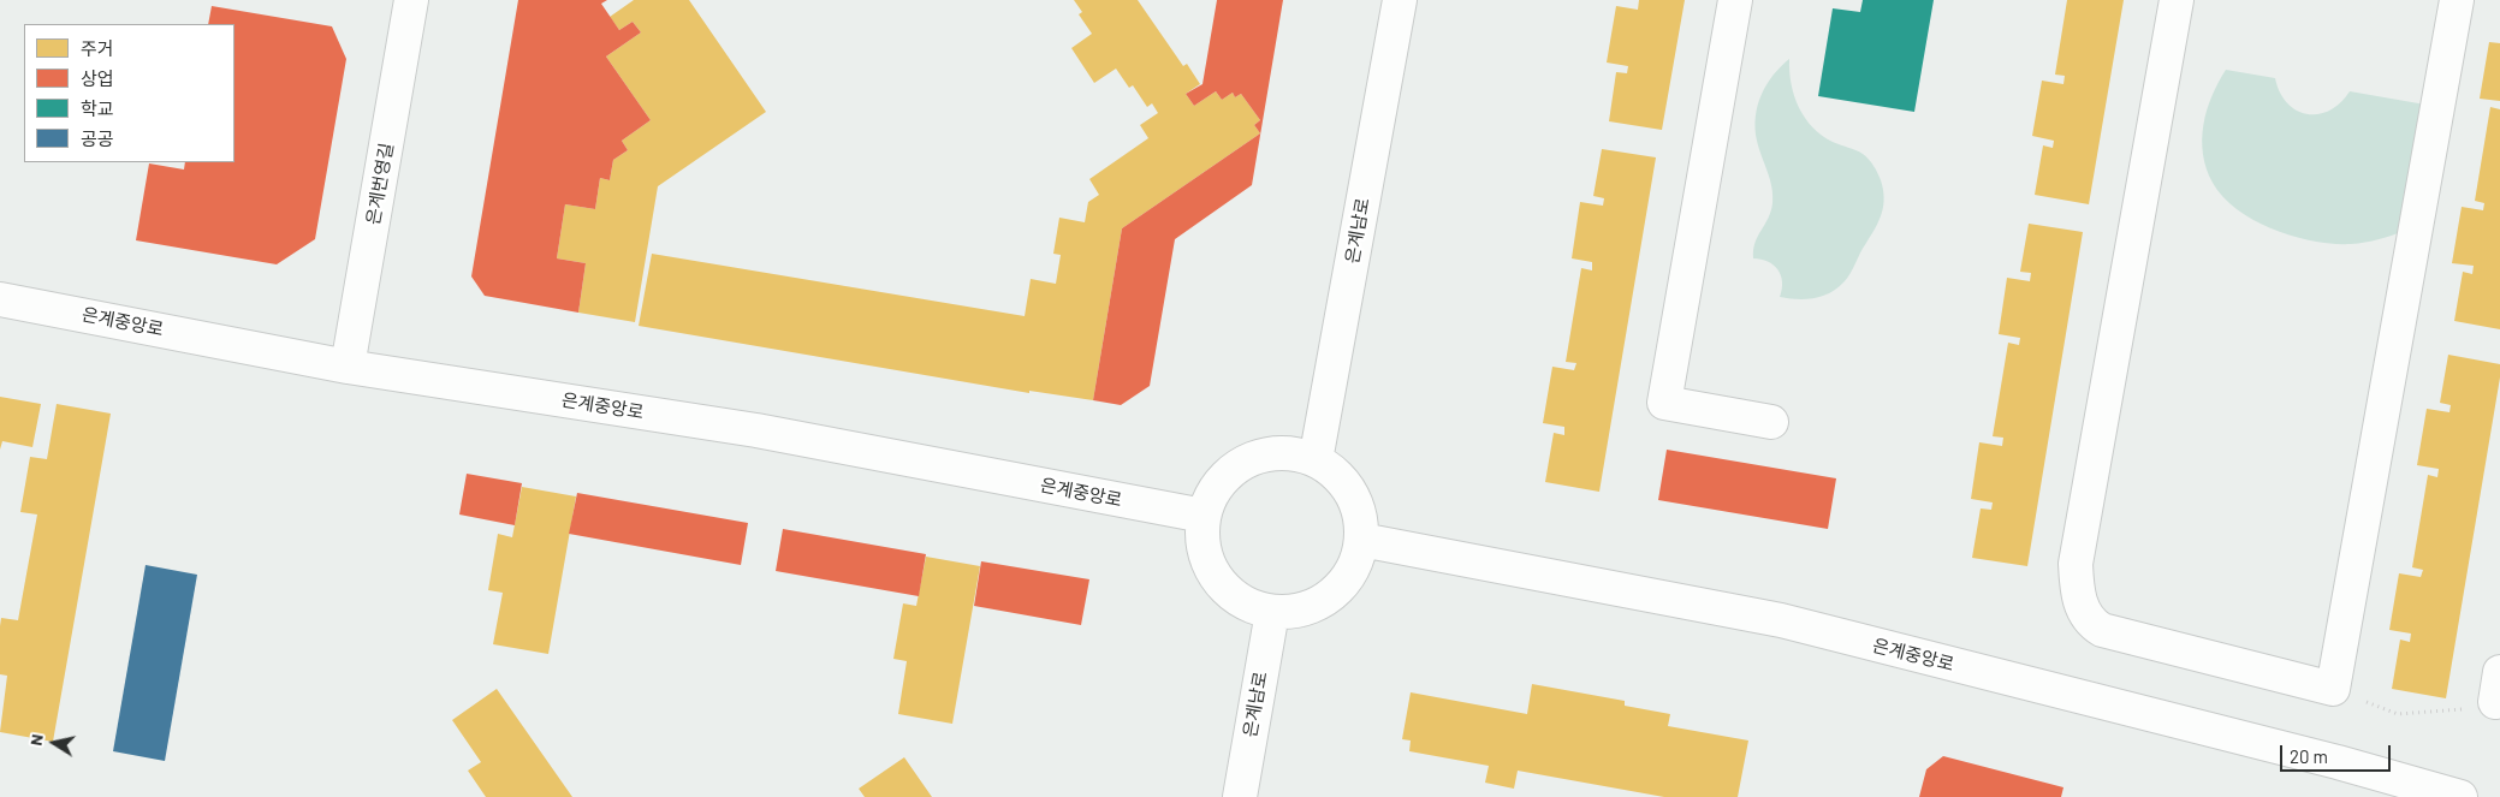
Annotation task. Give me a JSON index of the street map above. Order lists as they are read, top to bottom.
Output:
{
  "streets": {
    "street": ["은계번영길", "은계남로", "은계중앙로"]
  },
  "crossings": [
    ["은계번영길", "은계중앙로"],
    ["은계남로", "은계중앙로"]
  ],
  "legend": [
    "주거",
    "상업",
    "학교",
    "공공"
  ],
  "scale_bar": "20 m",
  "north": "left"
}
